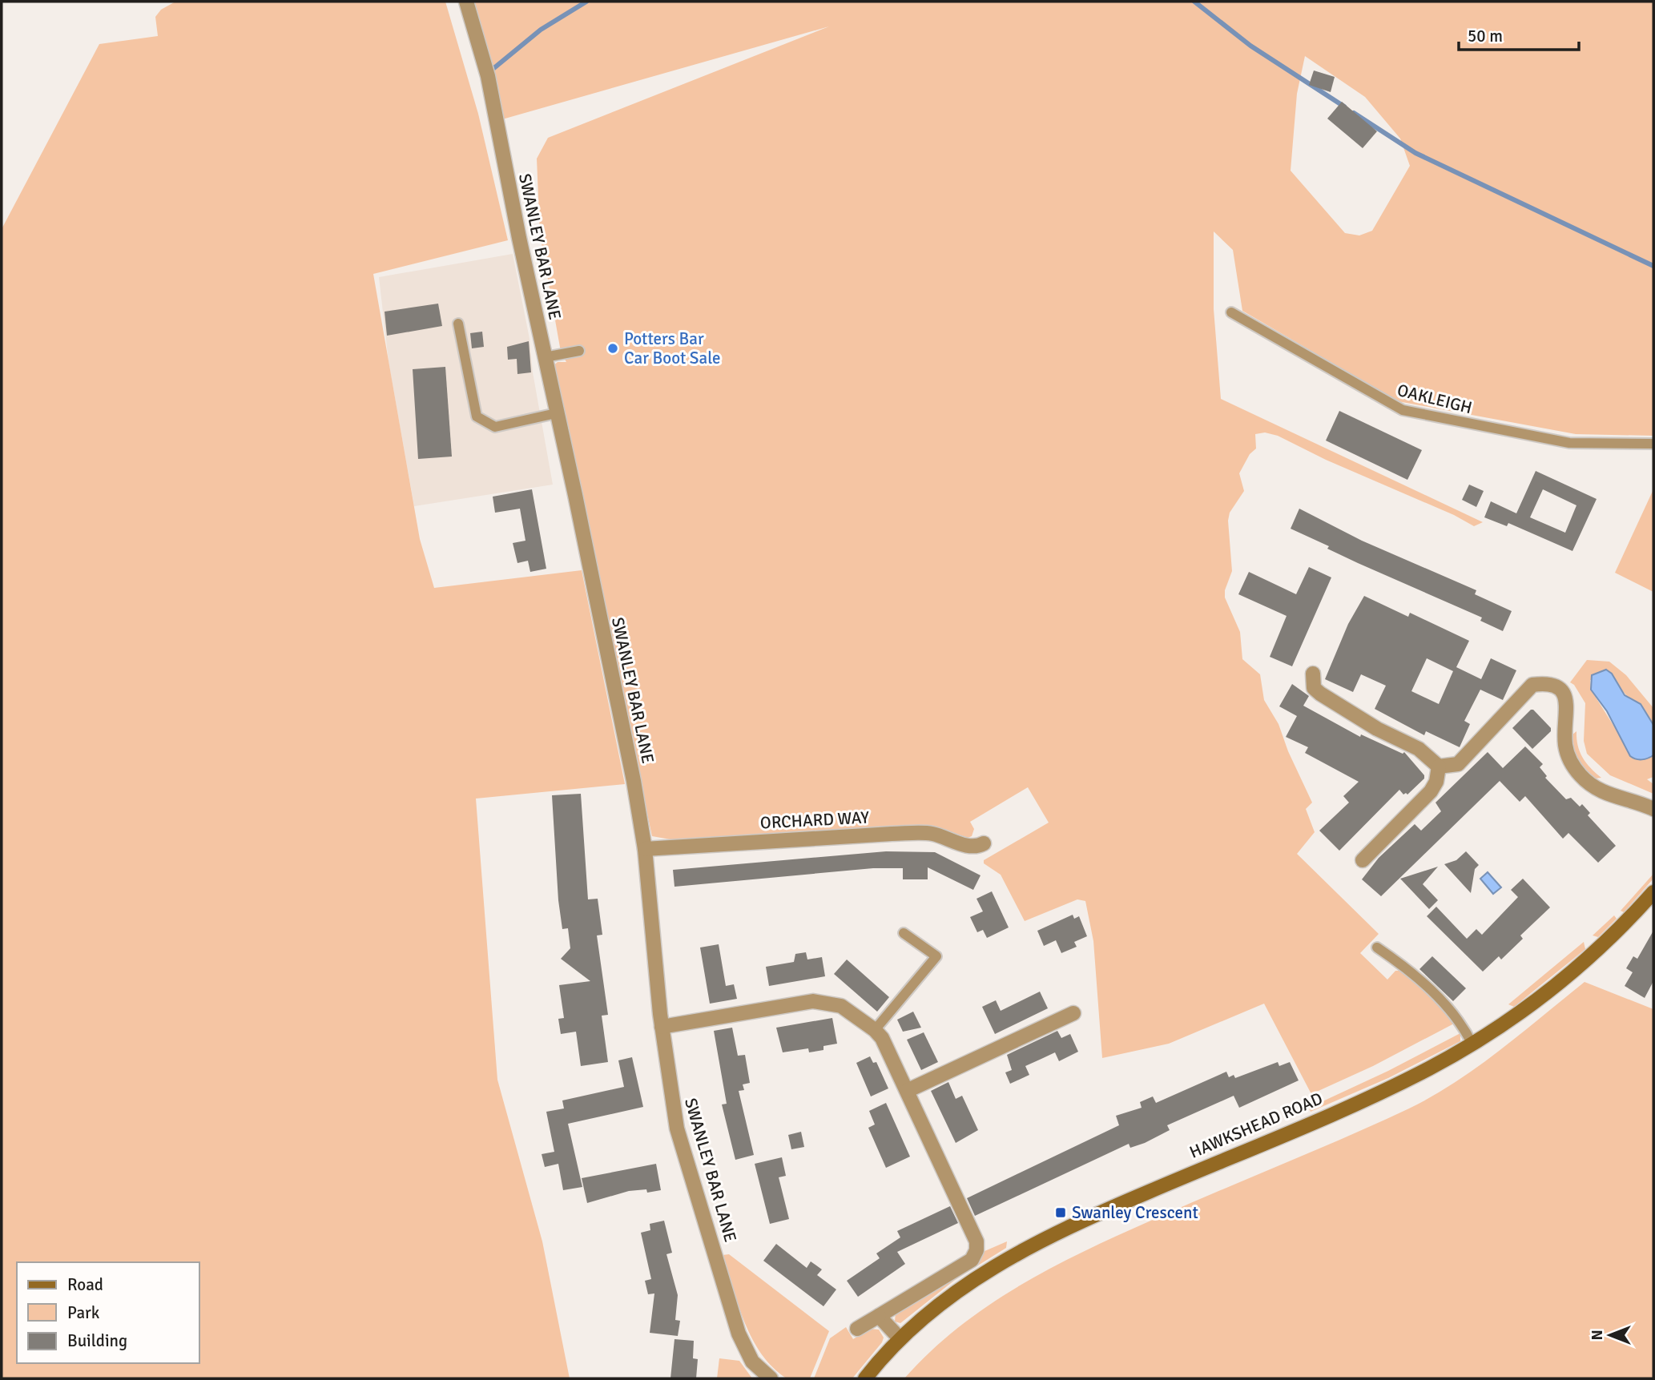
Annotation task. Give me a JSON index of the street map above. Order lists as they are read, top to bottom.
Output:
{
  "streets": {
    "street": ["SWANLEY BAR LANE", "ORCHARD WAY", "HAWKSHEAD ROAD"],
    "lane": ["OAKLEIGH"]
  },
  "crossings": [
    ["SWANLEY BAR LANE", "ORCHARD WAY"]
  ],
  "places": {
    "other": ["Potters Bar Car Boot Sale"],
    "transit": ["Swanley Crescent"]
  },
  "legend": ["Road", "Park", "Building"],
  "scale_bar": "50 m",
  "north": "left"
}
